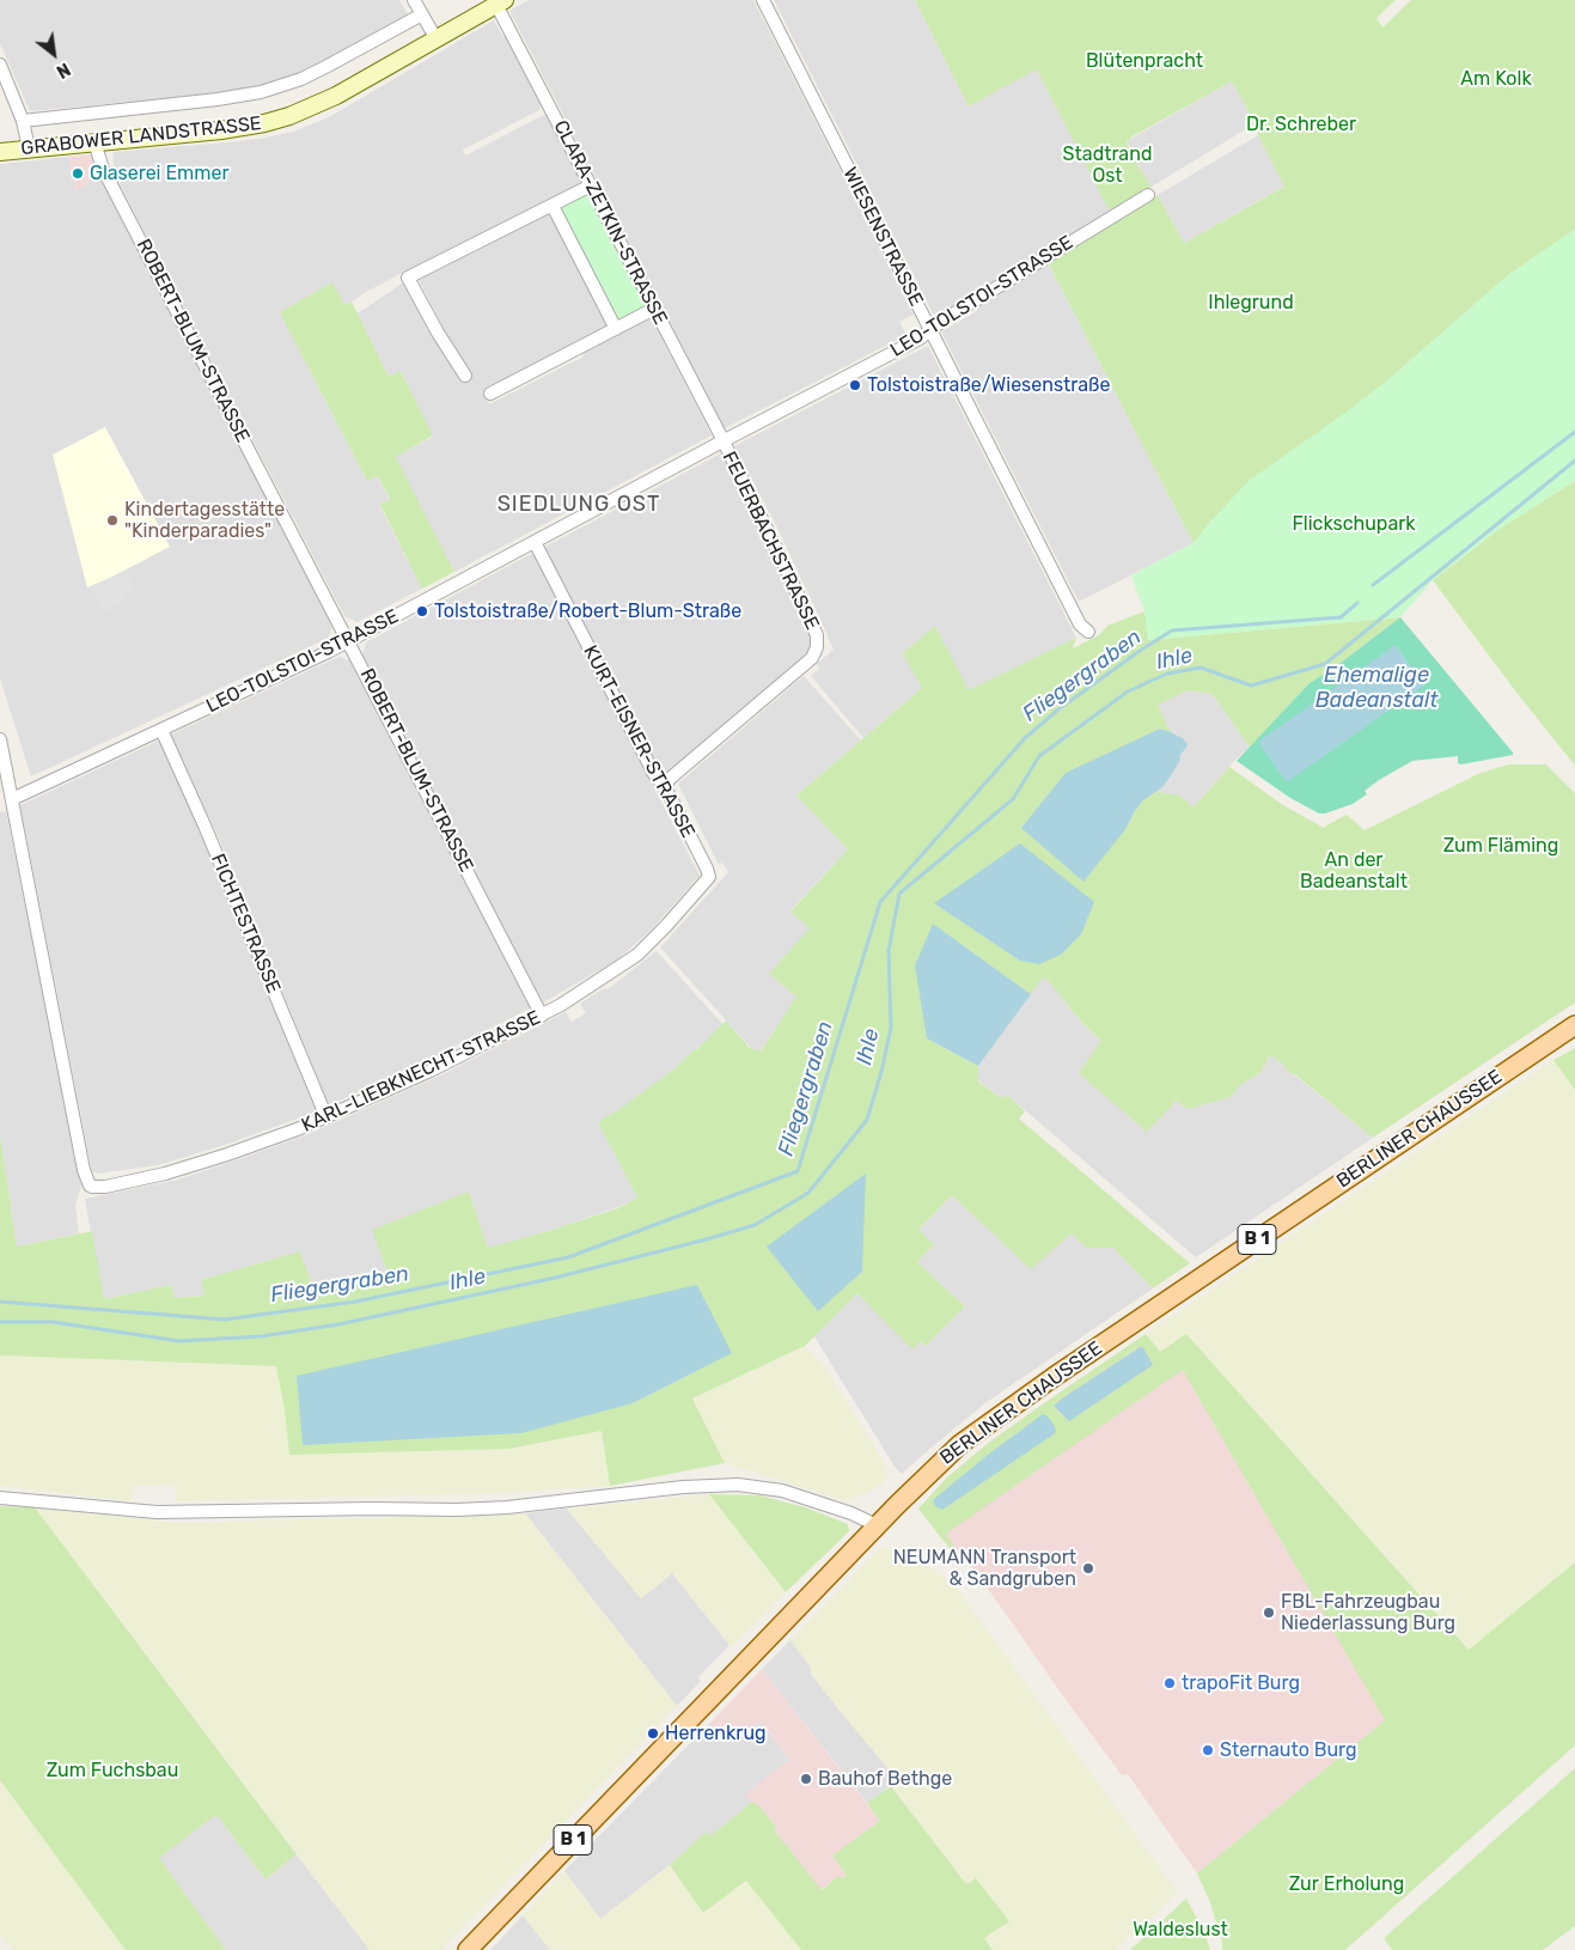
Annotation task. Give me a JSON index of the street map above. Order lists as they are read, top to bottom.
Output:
{
  "streets": {
    "main road": ["GRABOWER LANDSTRASSE", "BERLINER CHAUSSEE", "B 1"],
    "street": [
      "CLARA-ZETKIN-STRASSE",
      "WIESENSTRASSE",
      "LEO-TOLSTOI-STRASSE",
      "ROBERT-BLUM-STRASSE",
      "FEUERBACHSTRASSE",
      "KURT-EISNER-STRASSE",
      "FICHTESTRASSE",
      "KARL-LIEBKNECHT-STRASSE"
    ]
  },
  "crossings": [
    ["GRABOWER LANDSTRASSE", "CLARA-ZETKIN-STRASSE"],
    ["GRABOWER LANDSTRASSE", "ROBERT-BLUM-STRASSE"],
    ["CLARA-ZETKIN-STRASSE", "LEO-TOLSTOI-STRASSE"],
    ["CLARA-ZETKIN-STRASSE", "FEUERBACHSTRASSE"],
    ["WIESENSTRASSE", "LEO-TOLSTOI-STRASSE"],
    ["LEO-TOLSTOI-STRASSE", "ROBERT-BLUM-STRASSE"],
    ["LEO-TOLSTOI-STRASSE", "FEUERBACHSTRASSE"],
    ["LEO-TOLSTOI-STRASSE", "KURT-EISNER-STRASSE"],
    ["LEO-TOLSTOI-STRASSE", "FICHTESTRASSE"],
    ["LEO-TOLSTOI-STRASSE", "KARL-LIEBKNECHT-STRASSE"],
    ["ROBERT-BLUM-STRASSE", "KARL-LIEBKNECHT-STRASSE"],
    ["FEUERBACHSTRASSE", "KURT-EISNER-STRASSE"],
    ["KURT-EISNER-STRASSE", "KARL-LIEBKNECHT-STRASSE"],
    ["FICHTESTRASSE", "KARL-LIEBKNECHT-STRASSE"]
  ],
  "districts": ["SIEDLUNG OST"],
  "water": ["Ihle", "Fliegergraben", "Ehemalige Badeanstalt"],
  "parks": [
    "Blütenpracht",
    "Am Kolk",
    "Dr. Schreber",
    "Stadtrand Ost",
    "Ihlegrund",
    "Flickschupark",
    "Zum Fläming",
    "An der Badeanstalt",
    "Zum Fuchsbau",
    "Zur Erholung",
    "Waldeslust"
  ],
  "places": [
    "Glaserei Emmer",
    "Tolstoistraße/Wiesenstraße",
    "Kindertagesstätte \"Kinderparadies\"",
    "Tolstoistraße/Robert-Blum-Straße",
    "NEUMANN Transport & Sandgruben",
    "FBL-Fahrzeugbau Niederlassung Burg",
    "trapoFit Burg",
    "Herrenkrug",
    "Sternauto Burg",
    "Bauhof Bethge"
  ],
  "north": "bottom right"
}
